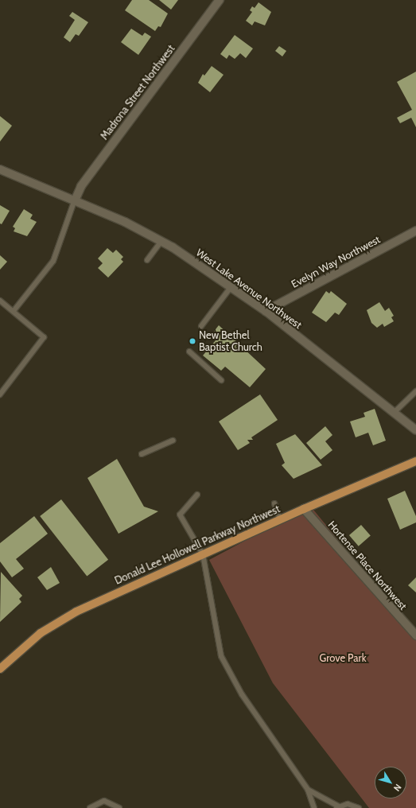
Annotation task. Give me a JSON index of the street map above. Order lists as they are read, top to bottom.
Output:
{
  "streets": {
    "main road": ["Donald Lee Hollowell Parkway Northwest"],
    "street": [
      "Madrona Street Northwest",
      "Evelyn Way Northwest",
      "West Lake Avenue Northwest",
      "Hortense Place Northwest"
    ]
  },
  "crossings": [
    ["Madrona Street Northwest", "West Lake Avenue Northwest"],
    ["Evelyn Way Northwest", "West Lake Avenue Northwest"],
    ["Donald Lee Hollowell Parkway Northwest", "Hortense Place Northwest"]
  ],
  "parks": ["Grove Park"],
  "places": ["New Bethel Baptist Church"],
  "north": "bottom right"
}
